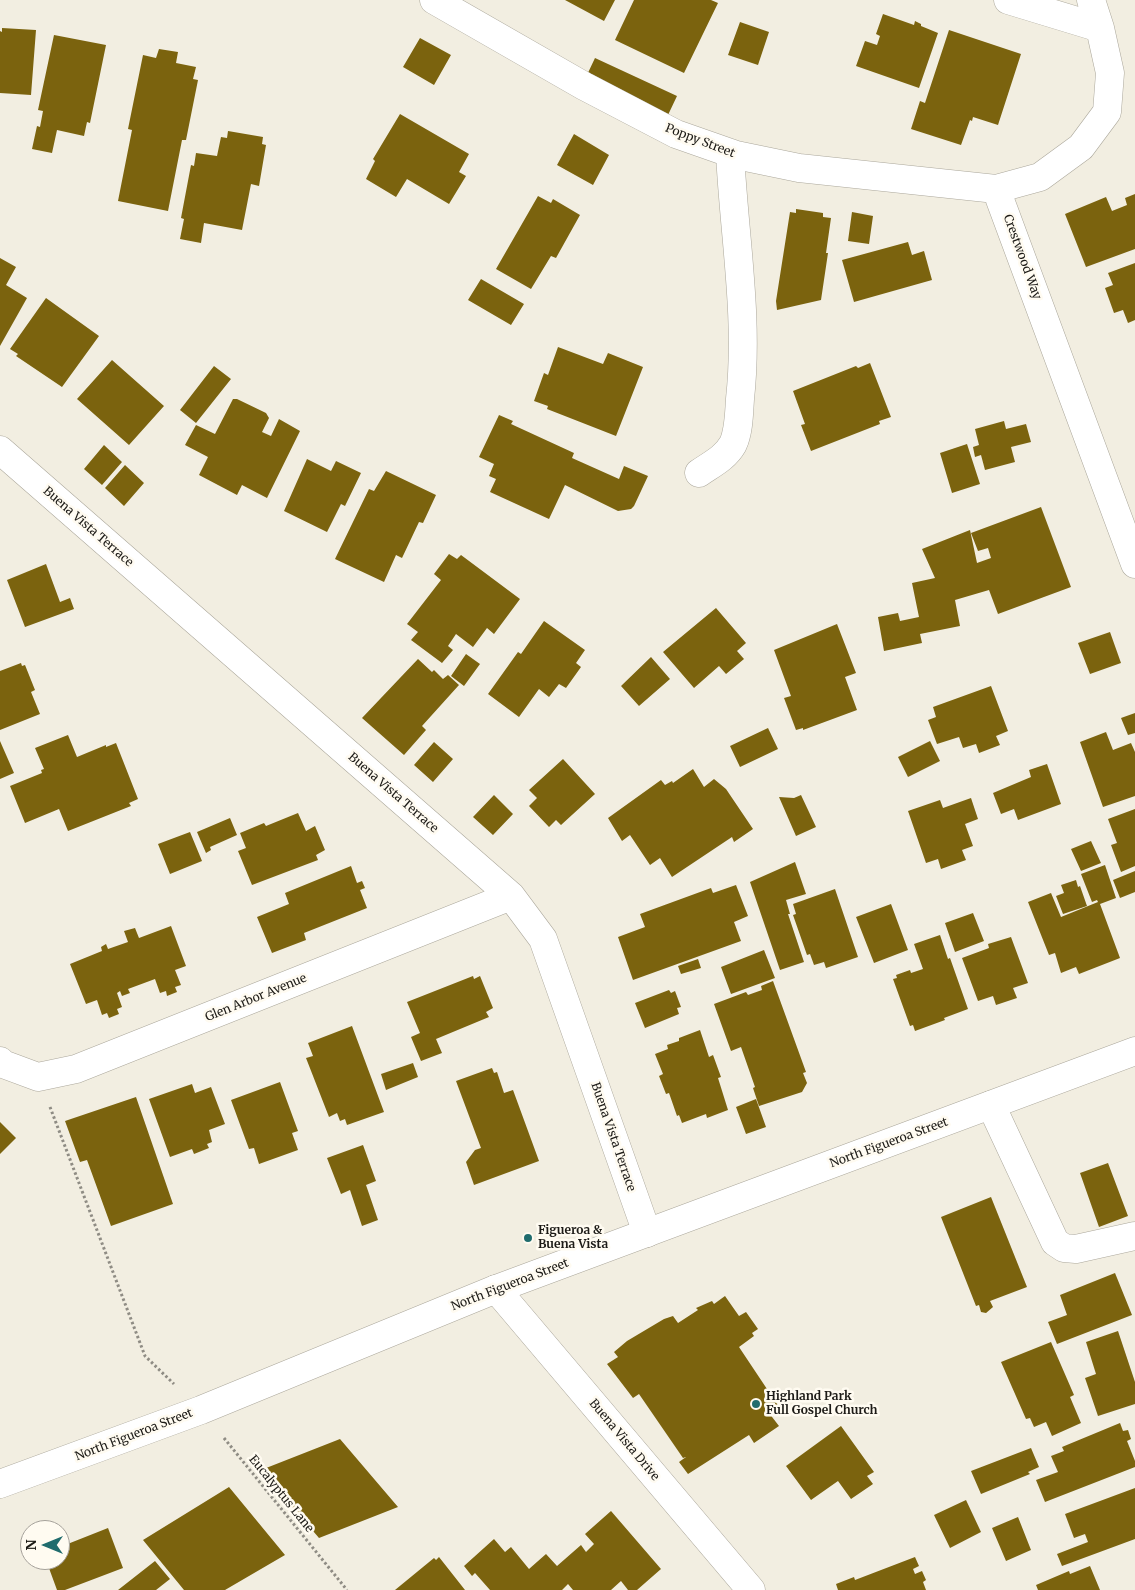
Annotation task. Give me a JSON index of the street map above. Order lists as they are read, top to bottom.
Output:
{
  "streets": {
    "street": [
      "Poppy Street",
      "Crestwood Way",
      "Buena Vista Terrace",
      "Glen Arbor Avenue",
      "North Figueroa Street",
      "Buena Vista Drive"
    ],
    "path": ["Eucalyptus Lane"]
  },
  "crossings": [
    ["Poppy Street", "Crestwood Way"],
    ["Buena Vista Terrace", "Glen Arbor Avenue"],
    ["Buena Vista Terrace", "North Figueroa Street"],
    ["Glen Arbor Avenue", "Eucalyptus Lane"],
    ["North Figueroa Street", "Buena Vista Drive"],
    ["North Figueroa Street", "Eucalyptus Lane"]
  ],
  "places": ["Figueroa & Buena Vista", "Highland Park Full Gospel Church"],
  "north": "left"
}
